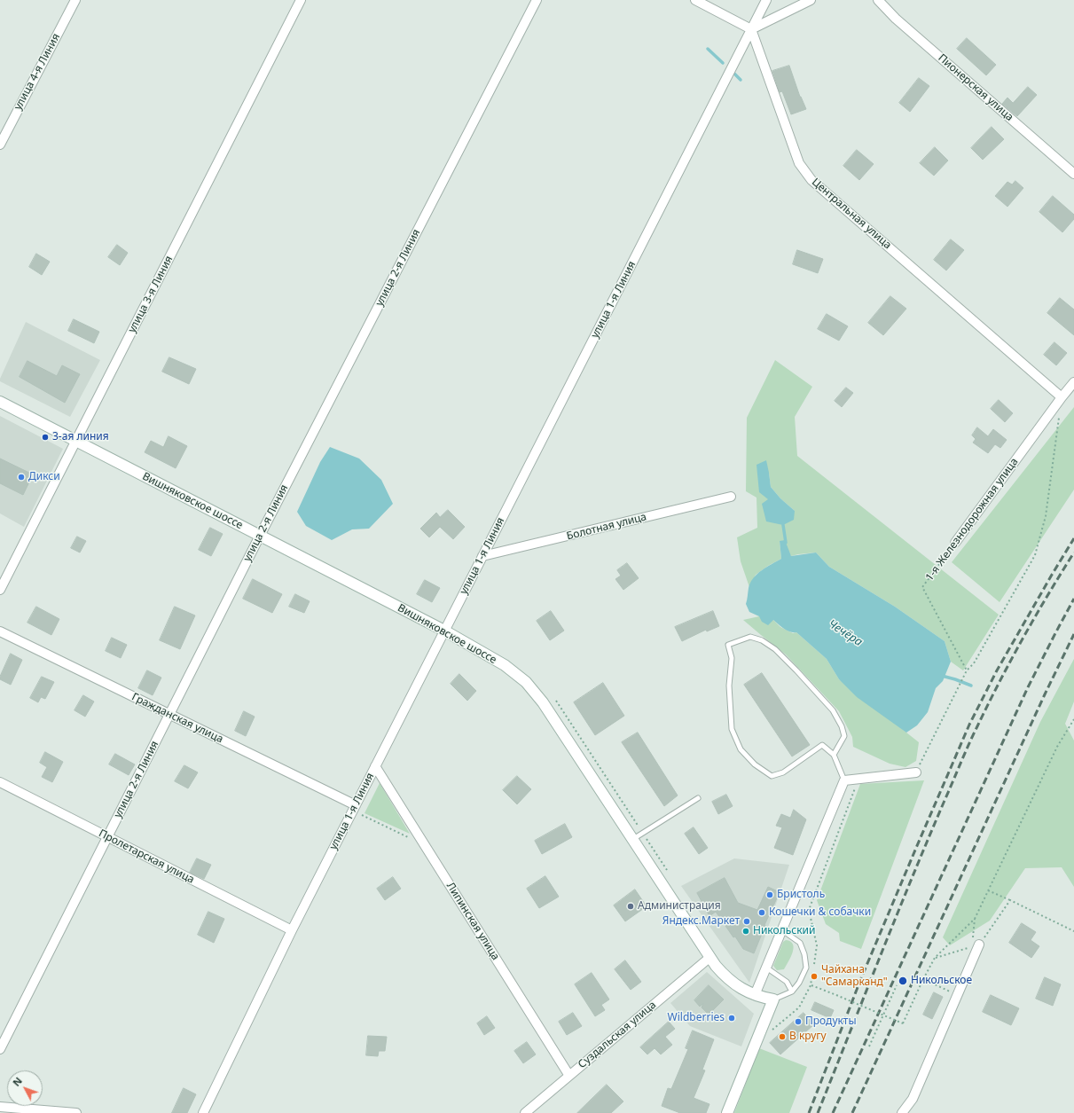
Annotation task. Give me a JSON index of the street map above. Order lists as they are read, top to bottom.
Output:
{
  "streets": {
    "street": [
      "улица 4-я Линия",
      "Пионерская улица",
      "Центральная улица",
      "улица 2-я Линия",
      "улица 3-я Линия",
      "улица 1-я Линия",
      "Вишняковское шоссе",
      "1-я Железнодорожная улица",
      "Болотная улица",
      "Гражданская улица",
      "Пролетарская улица",
      "Липинская улица",
      "Суздальская улица"
    ]
  },
  "crossings": [
    ["Центральная улица", "улица 1-я Линия"],
    ["Центральная улица", "1-я Железнодорожная улица"],
    ["улица 2-я Линия", "Вишняковское шоссе"],
    ["улица 2-я Линия", "Гражданская улица"],
    ["улица 2-я Линия", "Пролетарская улица"],
    ["улица 3-я Линия", "Вишняковское шоссе"],
    ["улица 1-я Линия", "Вишняковское шоссе"],
    ["улица 1-я Линия", "Болотная улица"],
    ["улица 1-я Линия", "Гражданская улица"],
    ["улица 1-я Линия", "Пролетарская улица"],
    ["улица 1-я Линия", "Липинская улица"],
    ["Вишняковское шоссе", "Суздальская улица"],
    ["Липинская улица", "Суздальская улица"]
  ],
  "water": ["Чечёра"],
  "places": [
    "3-ая линия",
    "Дикси",
    "Бристоль",
    "Администрация",
    "Кошечки & собачки",
    "Яндекс.Маркет",
    "Никольский",
    "Чайхана \"Самарканд\"",
    "Никольское",
    "Wildberries",
    "Продукты",
    "В кругу"
  ],
  "north": "top left"
}
